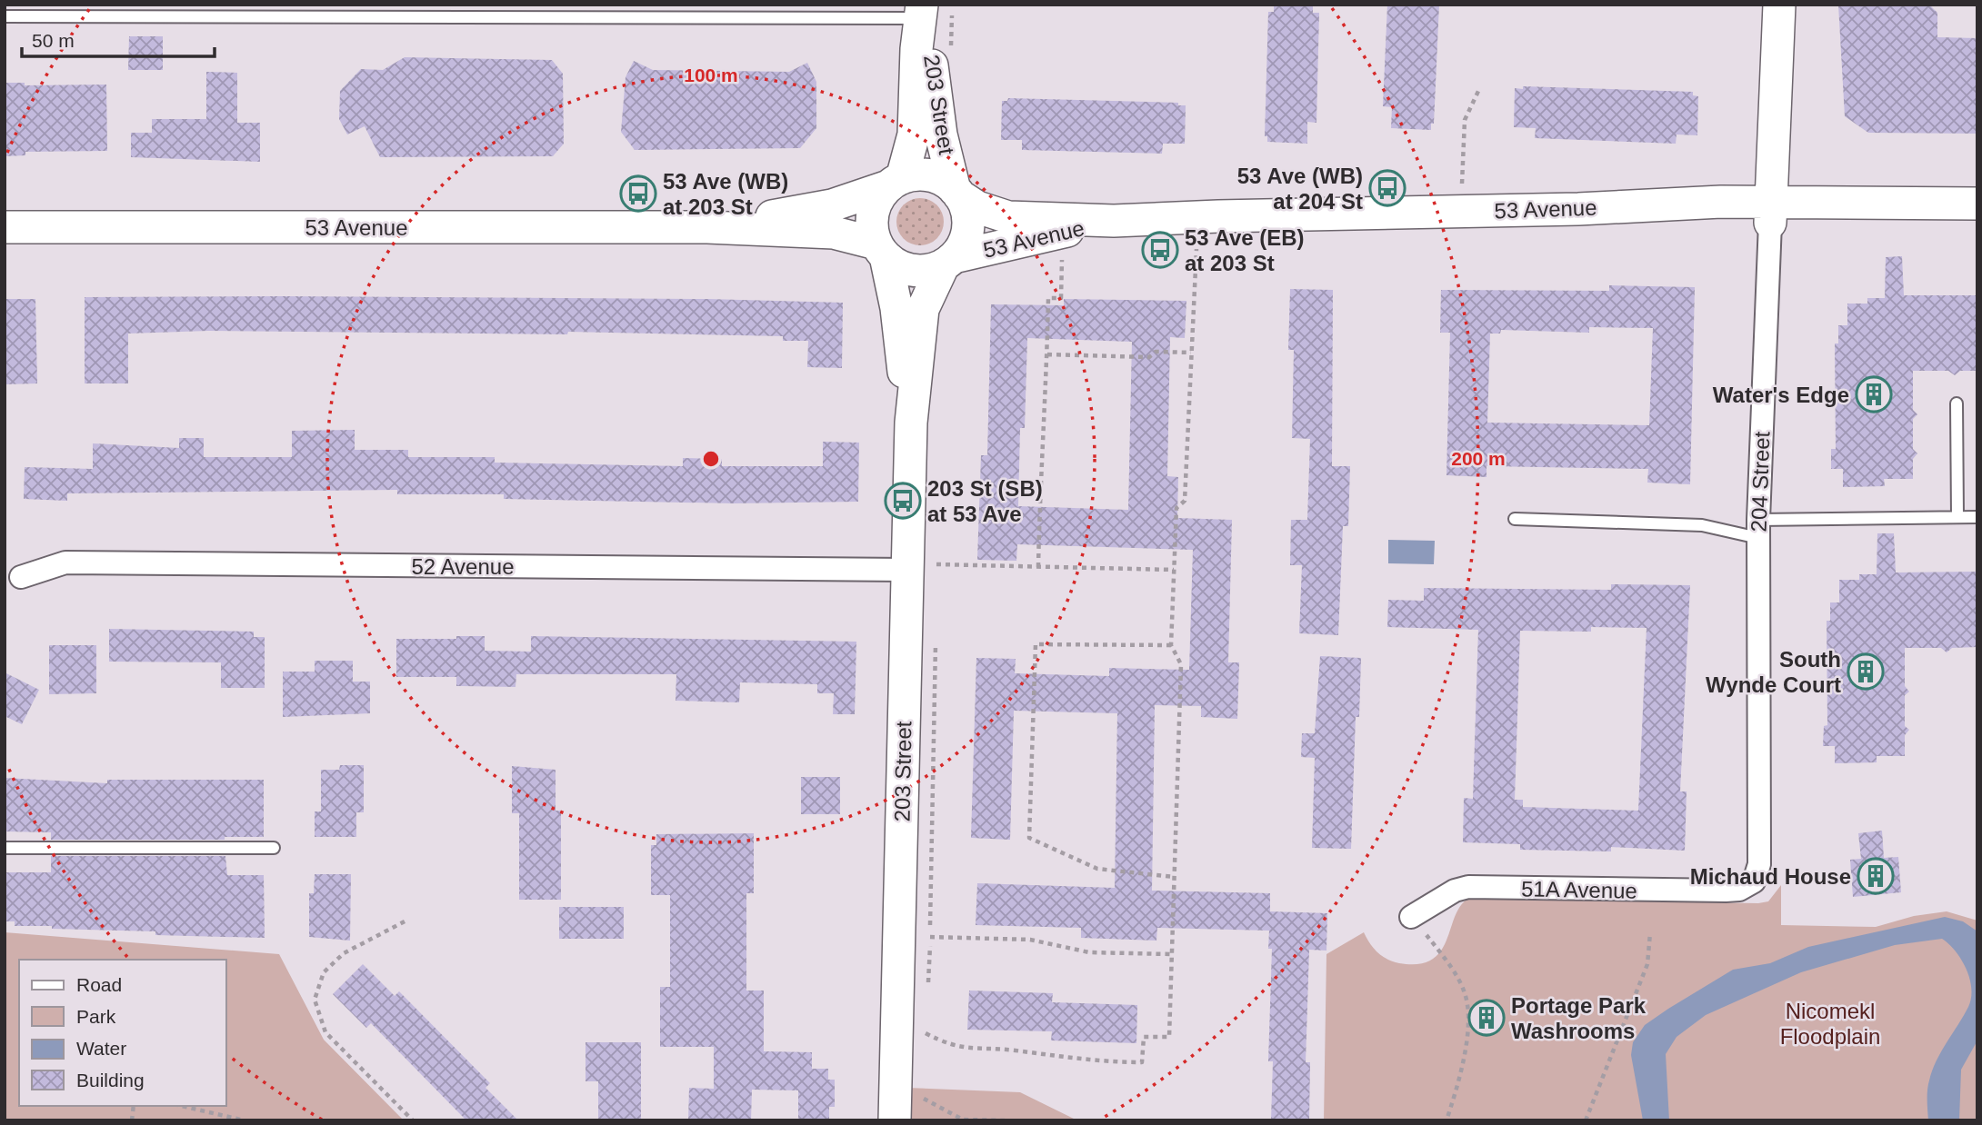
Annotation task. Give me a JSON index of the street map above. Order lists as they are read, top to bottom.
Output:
{
  "streets": {
    "street": [
      "203 Street",
      "53 Avenue",
      "204 Street",
      "52 Avenue",
      "51A Avenue"
    ]
  },
  "crossings": [
    ["203 Street", "53 Avenue"],
    ["203 Street", "52 Avenue"],
    ["53 Avenue", "204 Street"],
    ["204 Street", "51A Avenue"]
  ],
  "parks": ["Nicomekl Floodplain"],
  "places": {
    "bus stop": [
      "53 Ave (WB) at 204 St",
      "53 Ave (WB) at 203 St",
      "53 Ave (EB) at 203 St",
      "203 St (SB) at 53 Ave"
    ],
    "building": [
      "Water's Edge",
      "South Wynde Court",
      "Michaud House",
      "Portage Park Washrooms"
    ]
  },
  "legend": [
    "Road",
    "Park",
    "Water",
    "Building"
  ],
  "scale_bar": "50 m",
  "rings": ["100 m", "200 m"]
}
